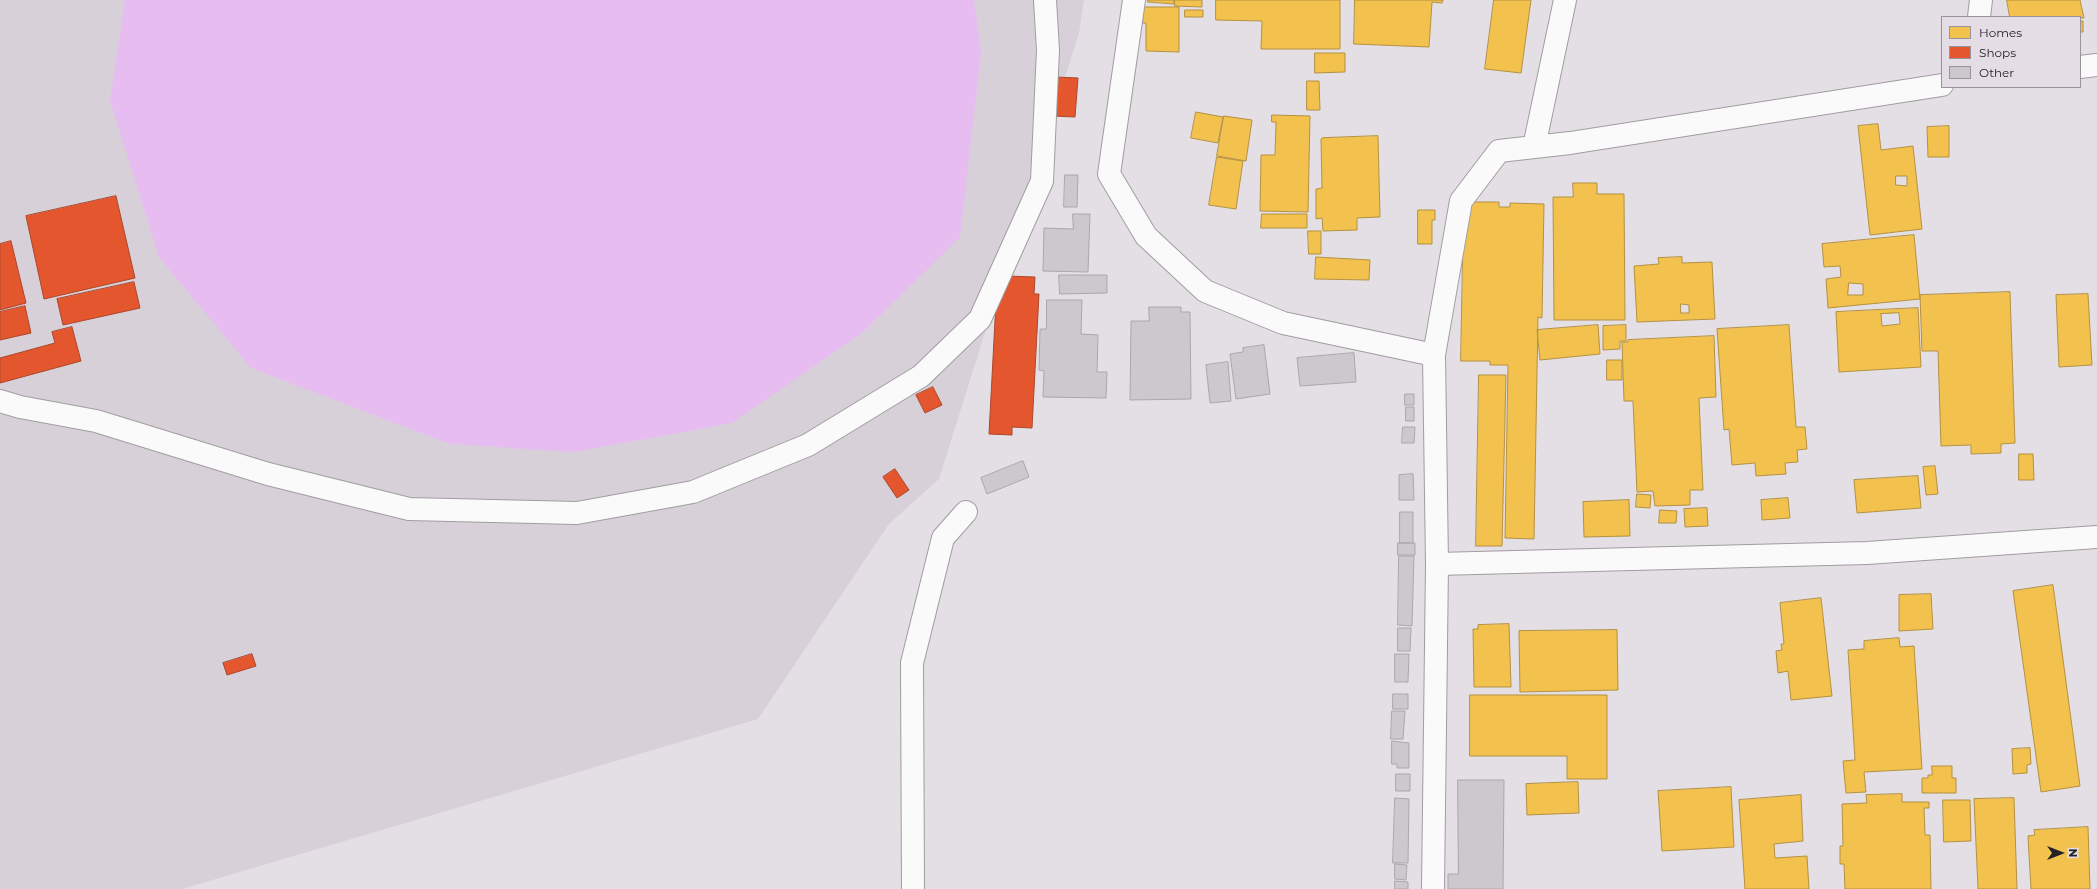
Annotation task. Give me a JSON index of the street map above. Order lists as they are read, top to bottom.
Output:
{
  "legend": ["Homes", "Shops", "Other"],
  "north": "right"
}
